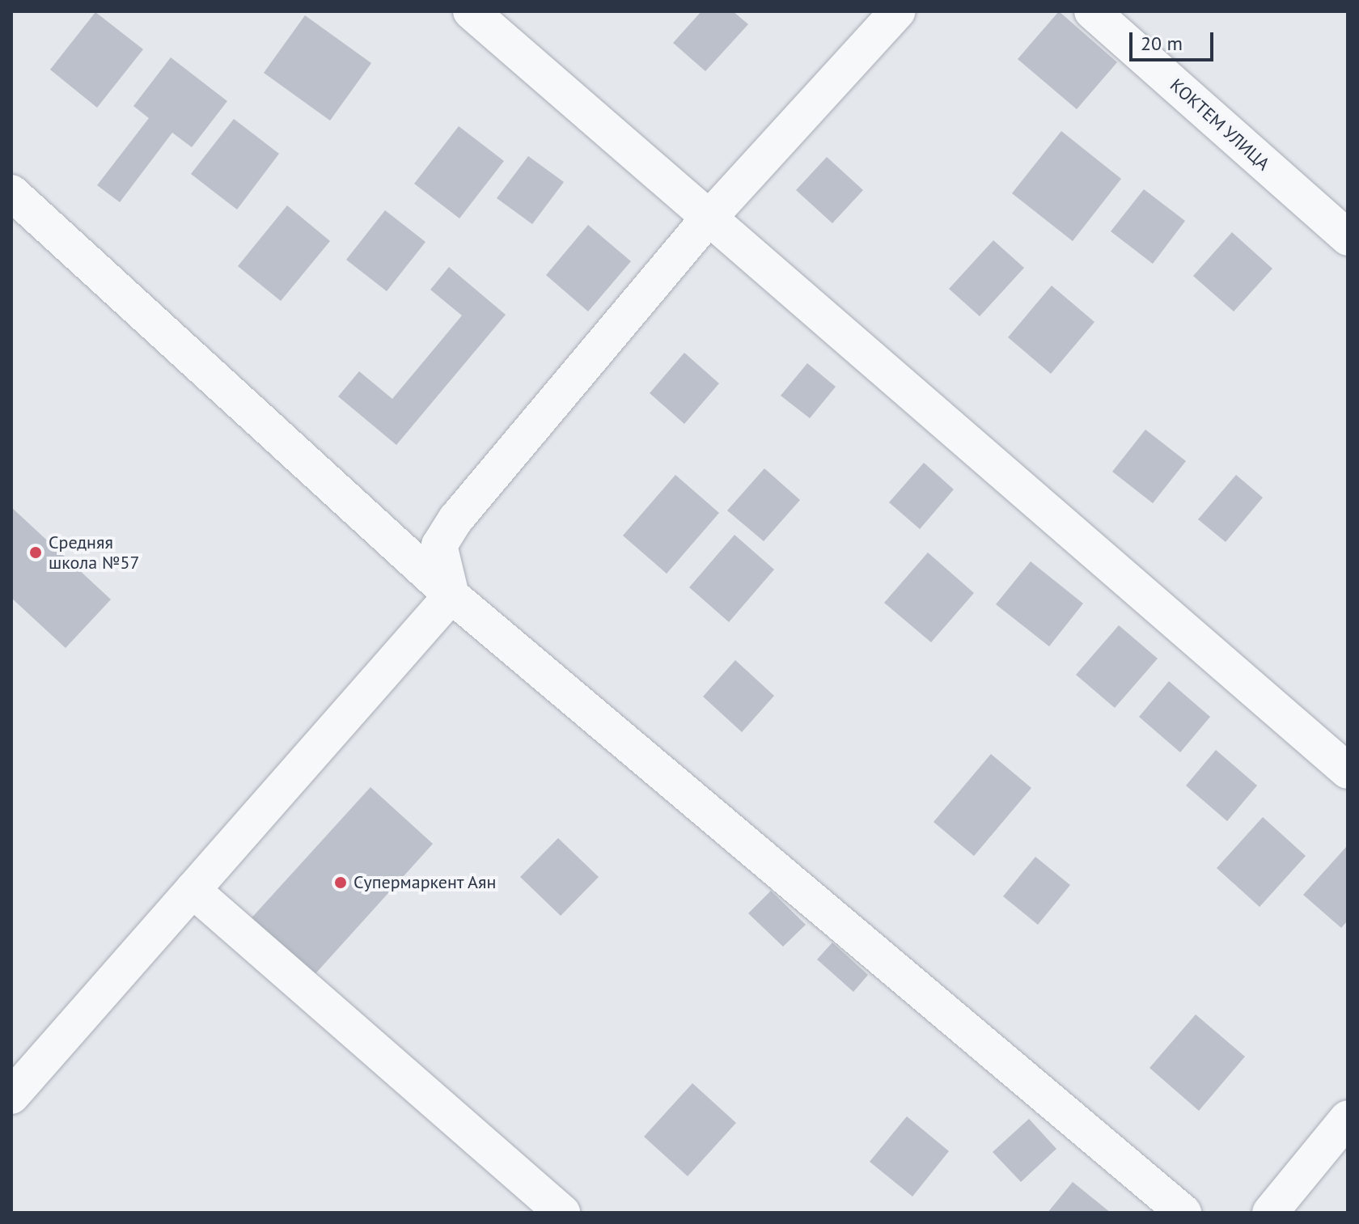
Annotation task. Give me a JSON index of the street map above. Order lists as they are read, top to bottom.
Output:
{
  "streets": {
    "street": ["КОКТЕМ УЛИЦА"]
  },
  "places": ["Средняя школа №57", "Супермаркент Аян"],
  "scale_bar": "20 m"
}
